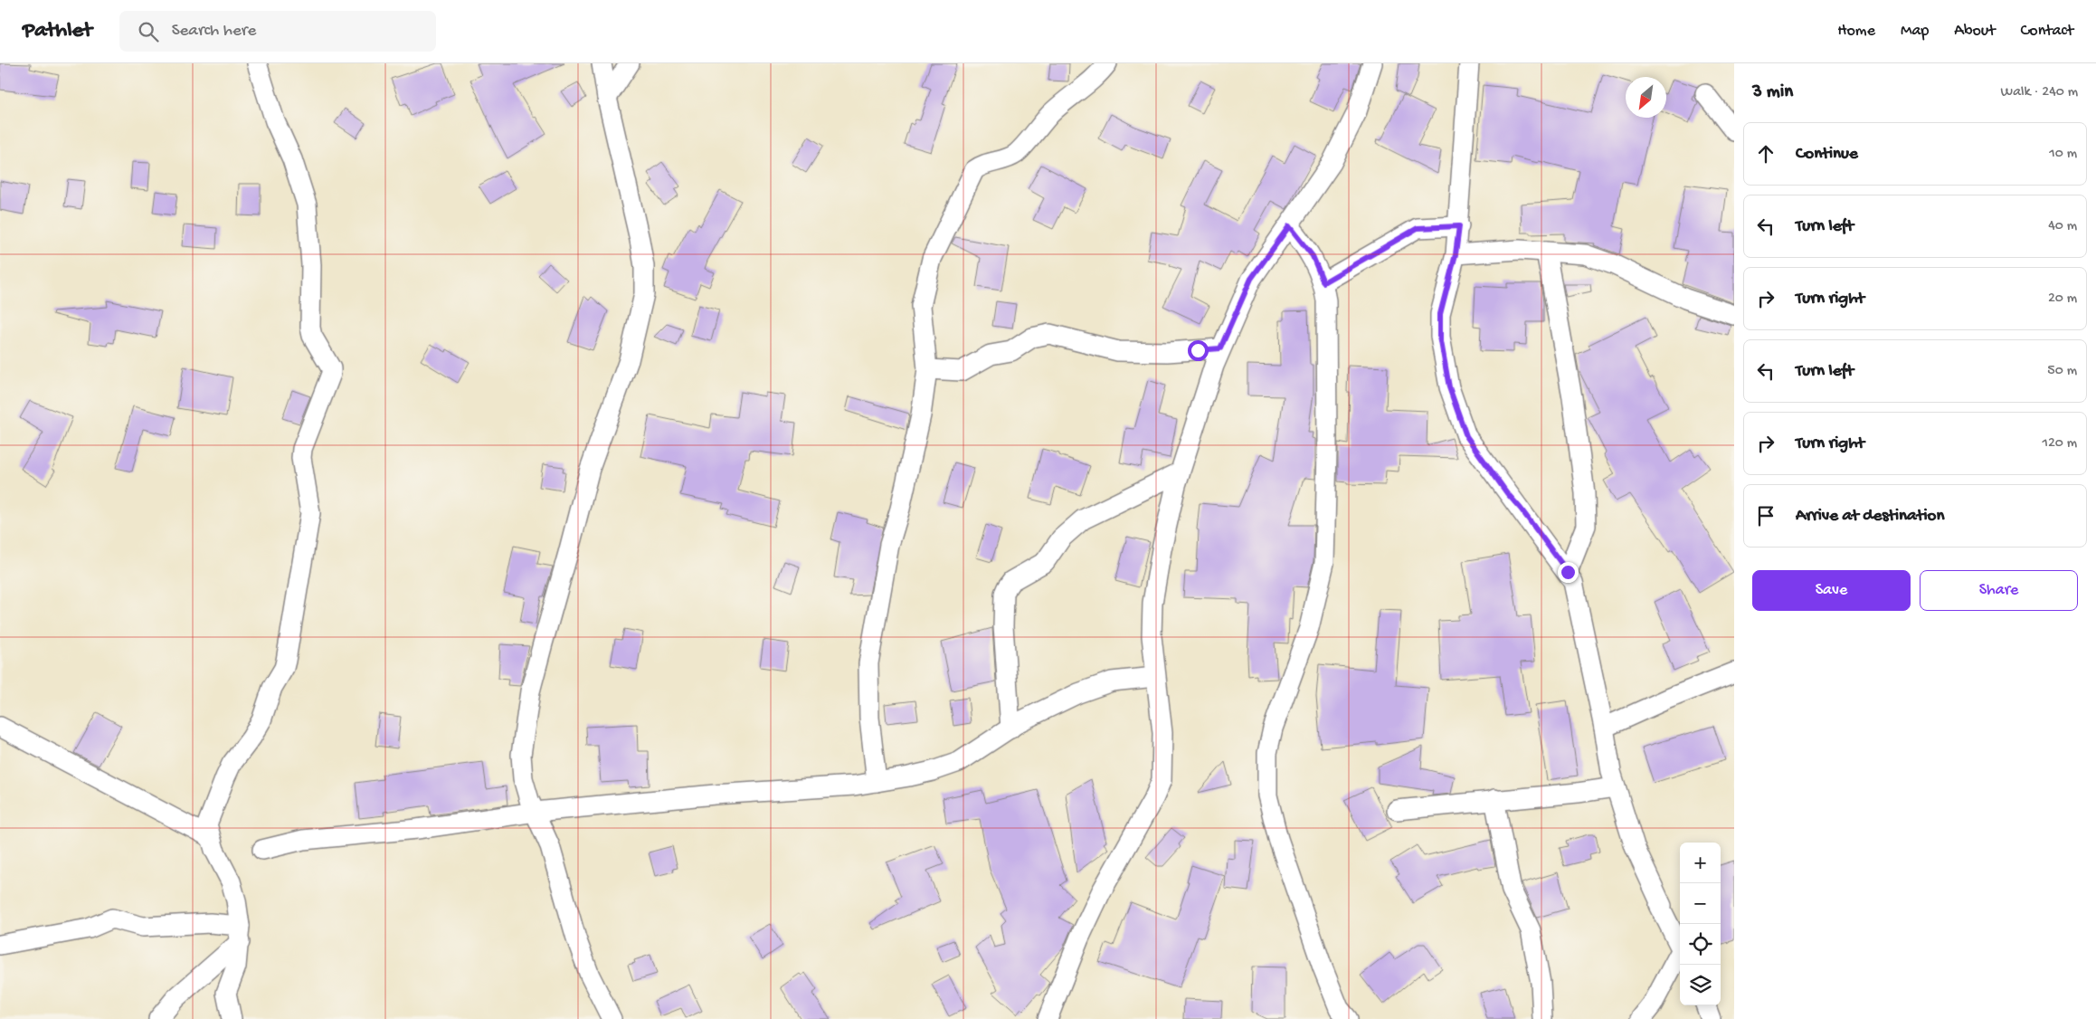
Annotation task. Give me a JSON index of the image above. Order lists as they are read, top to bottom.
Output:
{
  "north": "bottom left",
  "page": {
    "header": "Pathlet",
    "search": "Search here",
    "nav": [
      "Home",
      "Map",
      "About",
      "Contact"
    ],
    "heading": ["3 min", "Walk · 240 m"],
    "list": [
      ["Continue", "10 m"],
      ["Turn left", "40 m"],
      ["Turn right", "20 m"],
      ["Turn left", "50 m"],
      ["Turn right", "120 m"],
      "Arrive at destination"
    ],
    "buttons": ["Save", "Share"],
    "map_buttons": ["+", "−"]
  }
}
